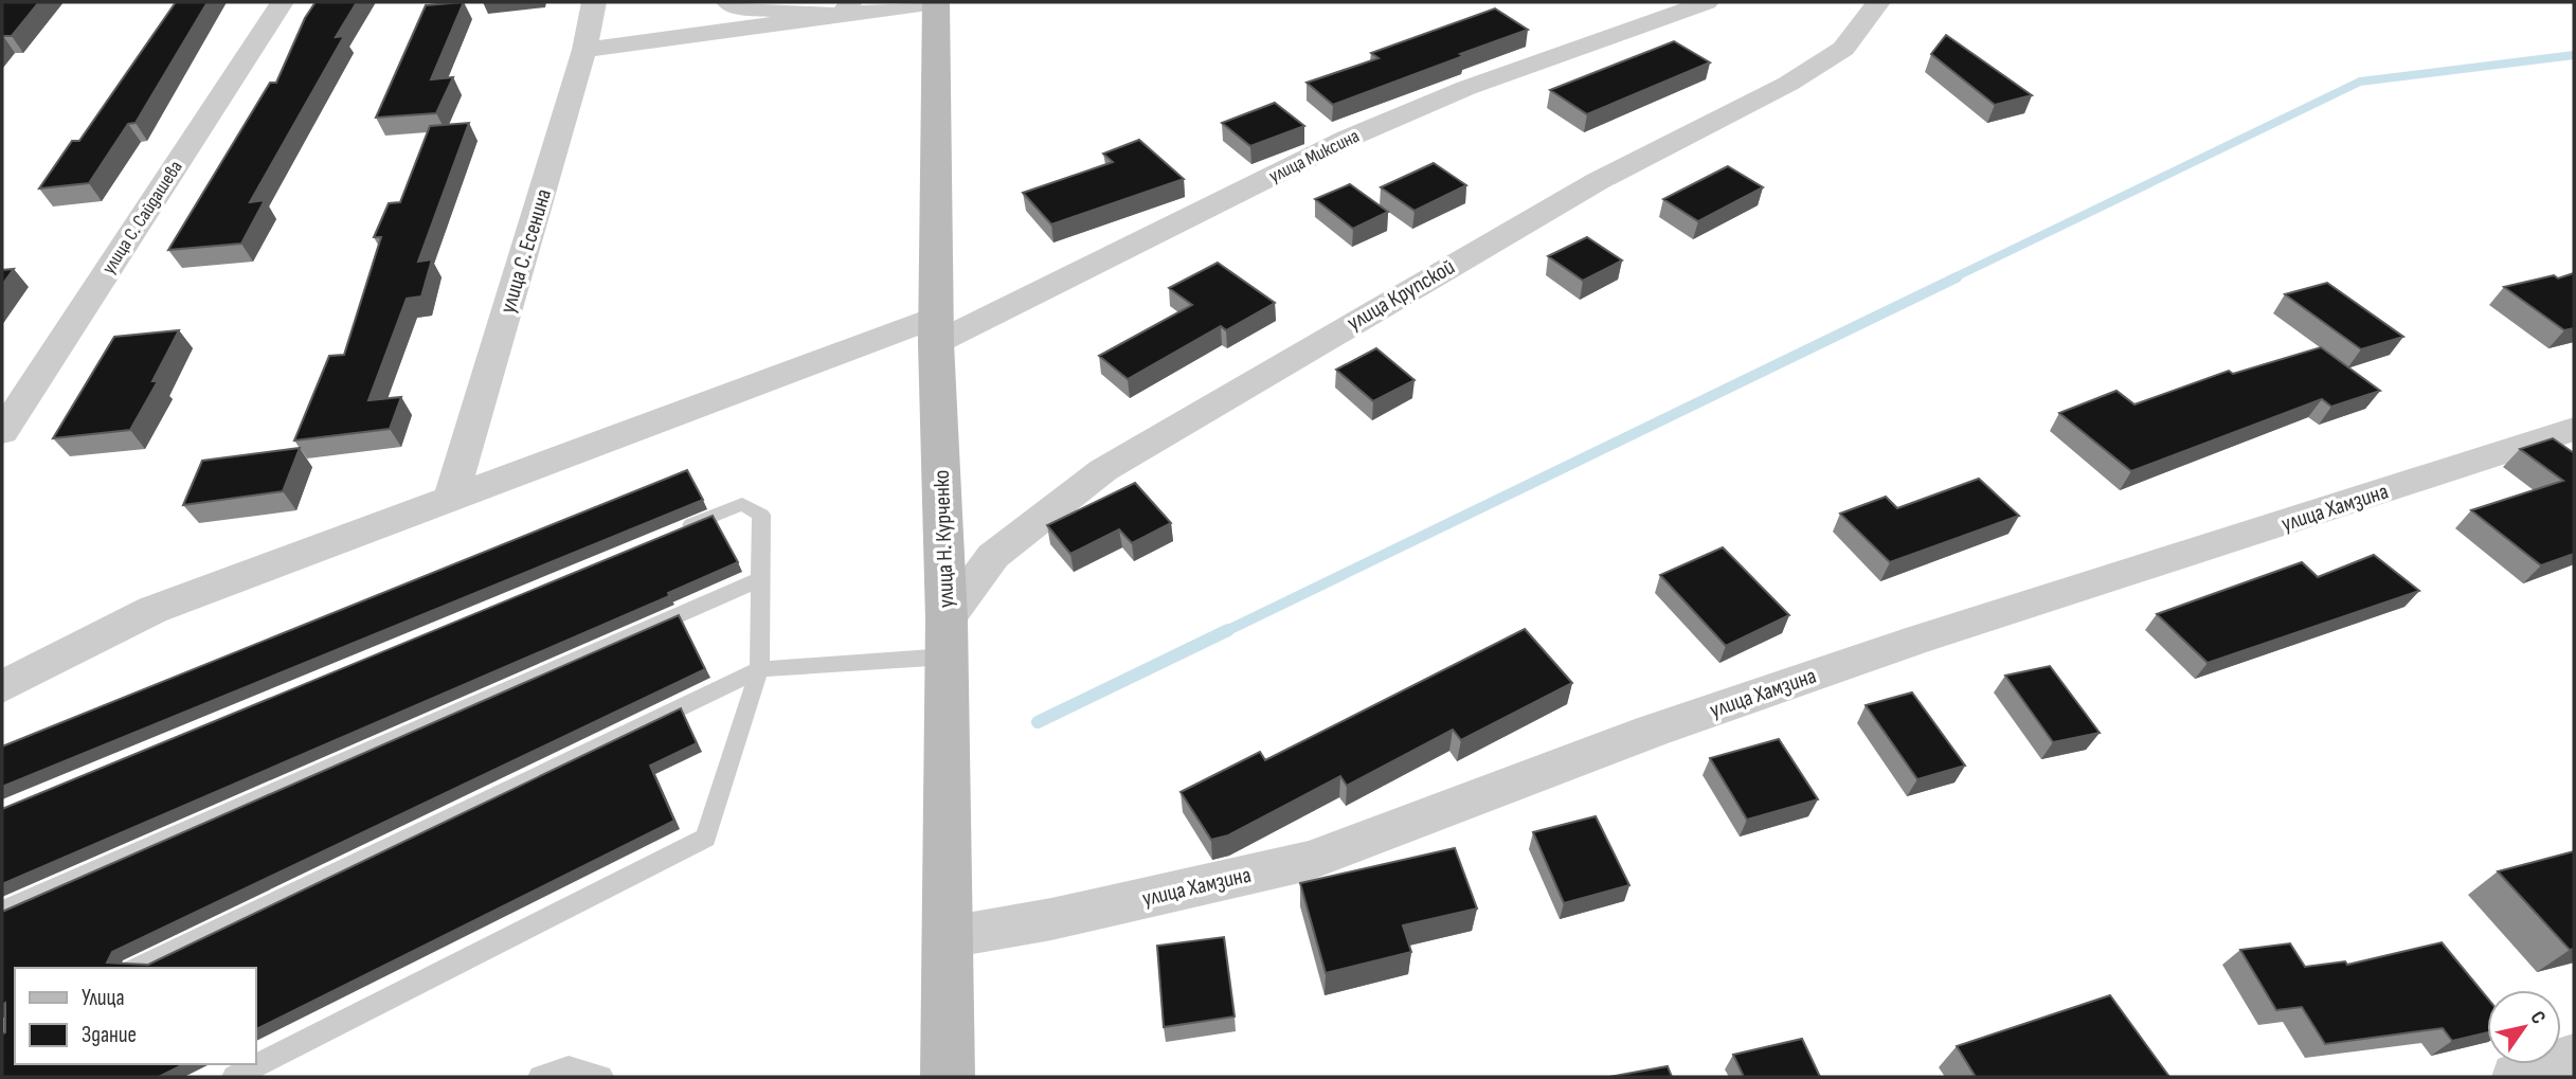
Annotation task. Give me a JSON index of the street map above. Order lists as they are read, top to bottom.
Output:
{
  "streets": {
    "main road": ["улица Н. Курченко"],
    "street": [
      "улица Миксина",
      "улица С. Сайдашева",
      "улица С. Есенина",
      "улица Крупской",
      "улица Хамзина"
    ]
  },
  "crossings": [
    ["улица Миксина", "улица С. Есенина"],
    ["улица Миксина", "улица Н. Курченко"],
    ["улица Крупской", "улица Н. Курченко"],
    ["улица Хамзина", "улица Н. Курченко"]
  ],
  "legend": ["Улица", "Здание"],
  "north": "top right"
}
